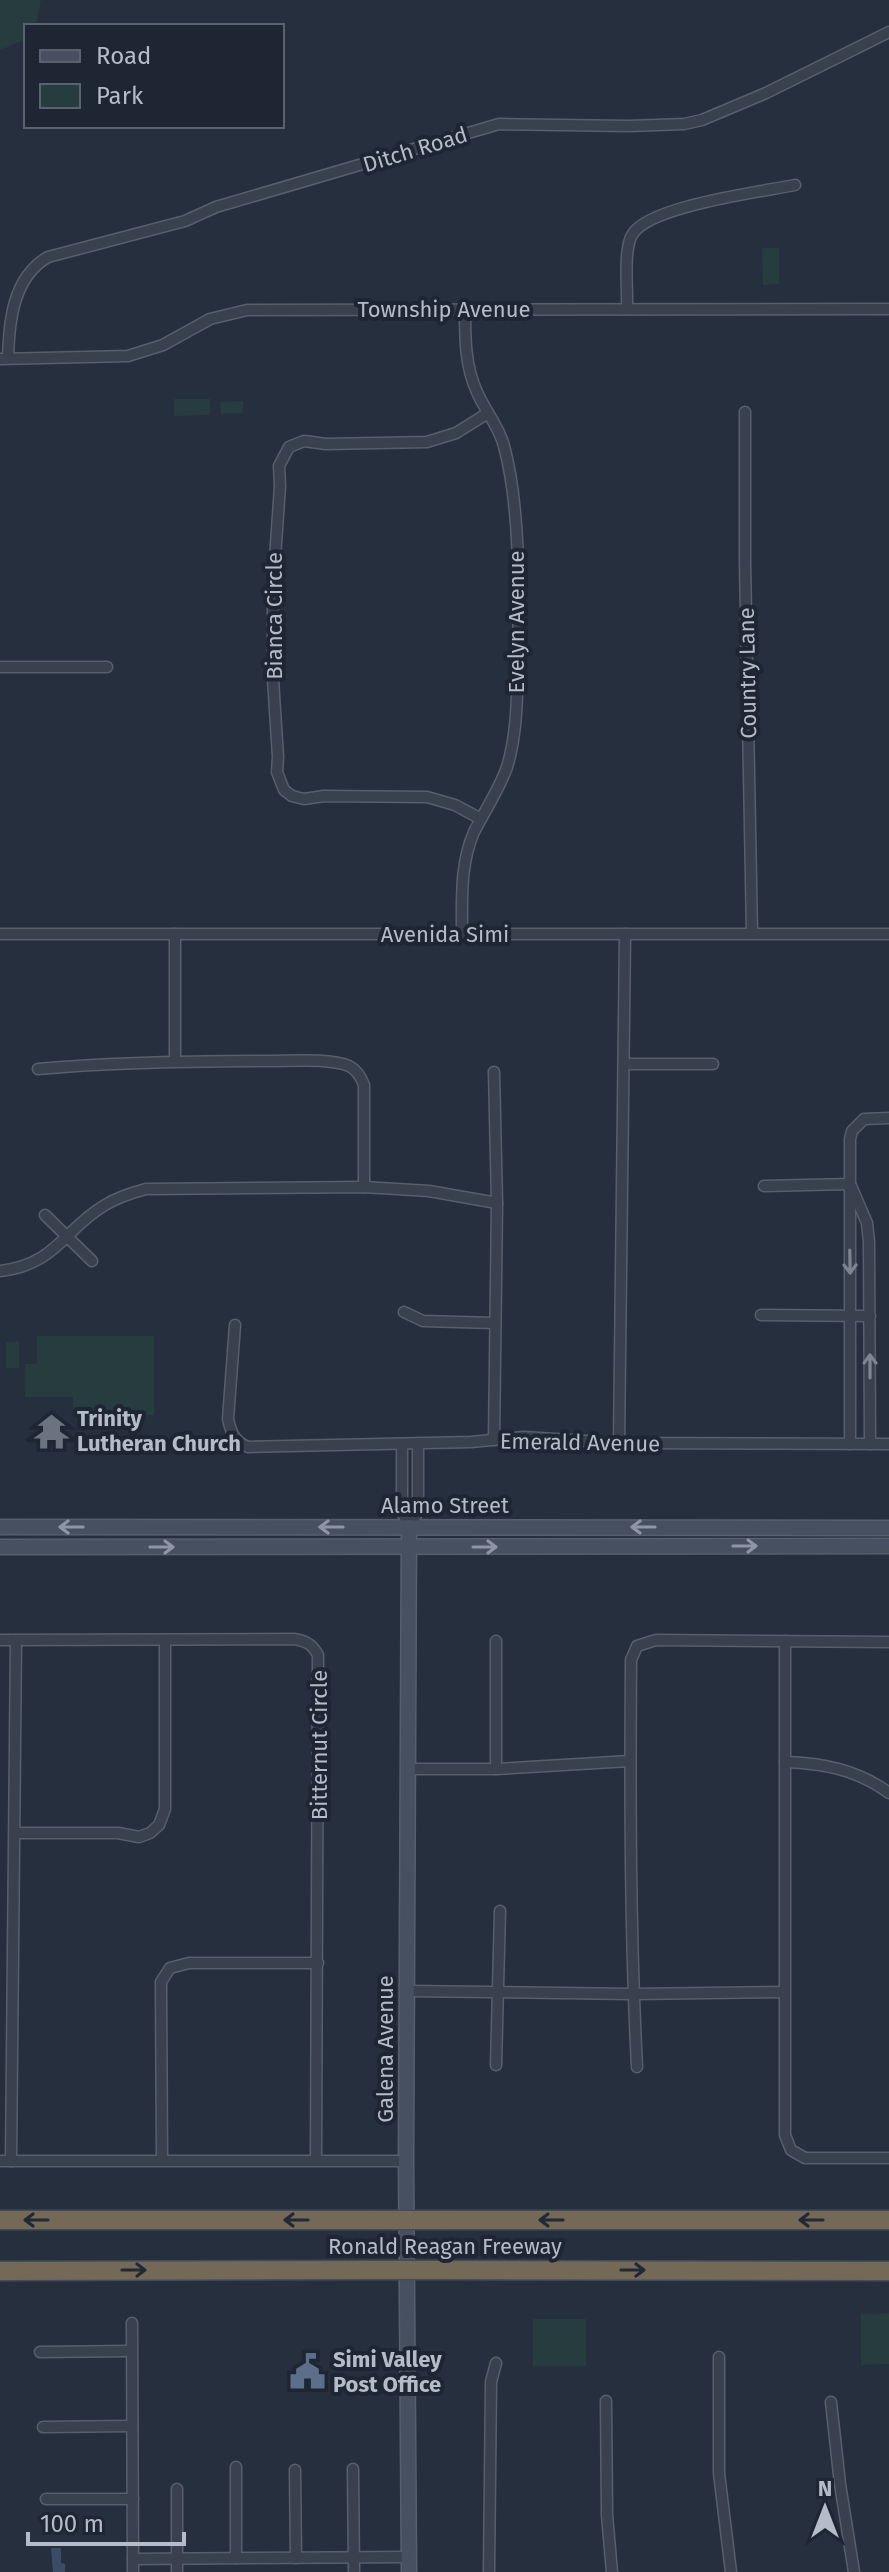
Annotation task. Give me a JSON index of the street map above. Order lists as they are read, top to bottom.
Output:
{
  "streets": {
    "highway": ["Ronald Reagan Freeway"],
    "main road": ["Alamo Street", "Galena Avenue"],
    "street": [
      "Ditch Road",
      "Township Avenue",
      "Bianca Circle",
      "Evelyn Avenue",
      "Country Lane",
      "Avenida Simi",
      "Emerald Avenue",
      "Bitternut Circle"
    ]
  },
  "crossings": [
    ["Ditch Road", "Township Avenue"],
    ["Township Avenue", "Evelyn Avenue"],
    ["Bianca Circle", "Evelyn Avenue"],
    ["Evelyn Avenue", "Avenida Simi"],
    ["Country Lane", "Avenida Simi"],
    ["Emerald Avenue", "Galena Avenue"],
    ["Alamo Street", "Galena Avenue"]
  ],
  "places": {
    "temple": ["Trinity Lutheran Church"],
    "public building": ["Simi Valley Post Office"]
  },
  "legend": ["Road", "Park"],
  "scale_bar": "100 m",
  "north": "top"
}
